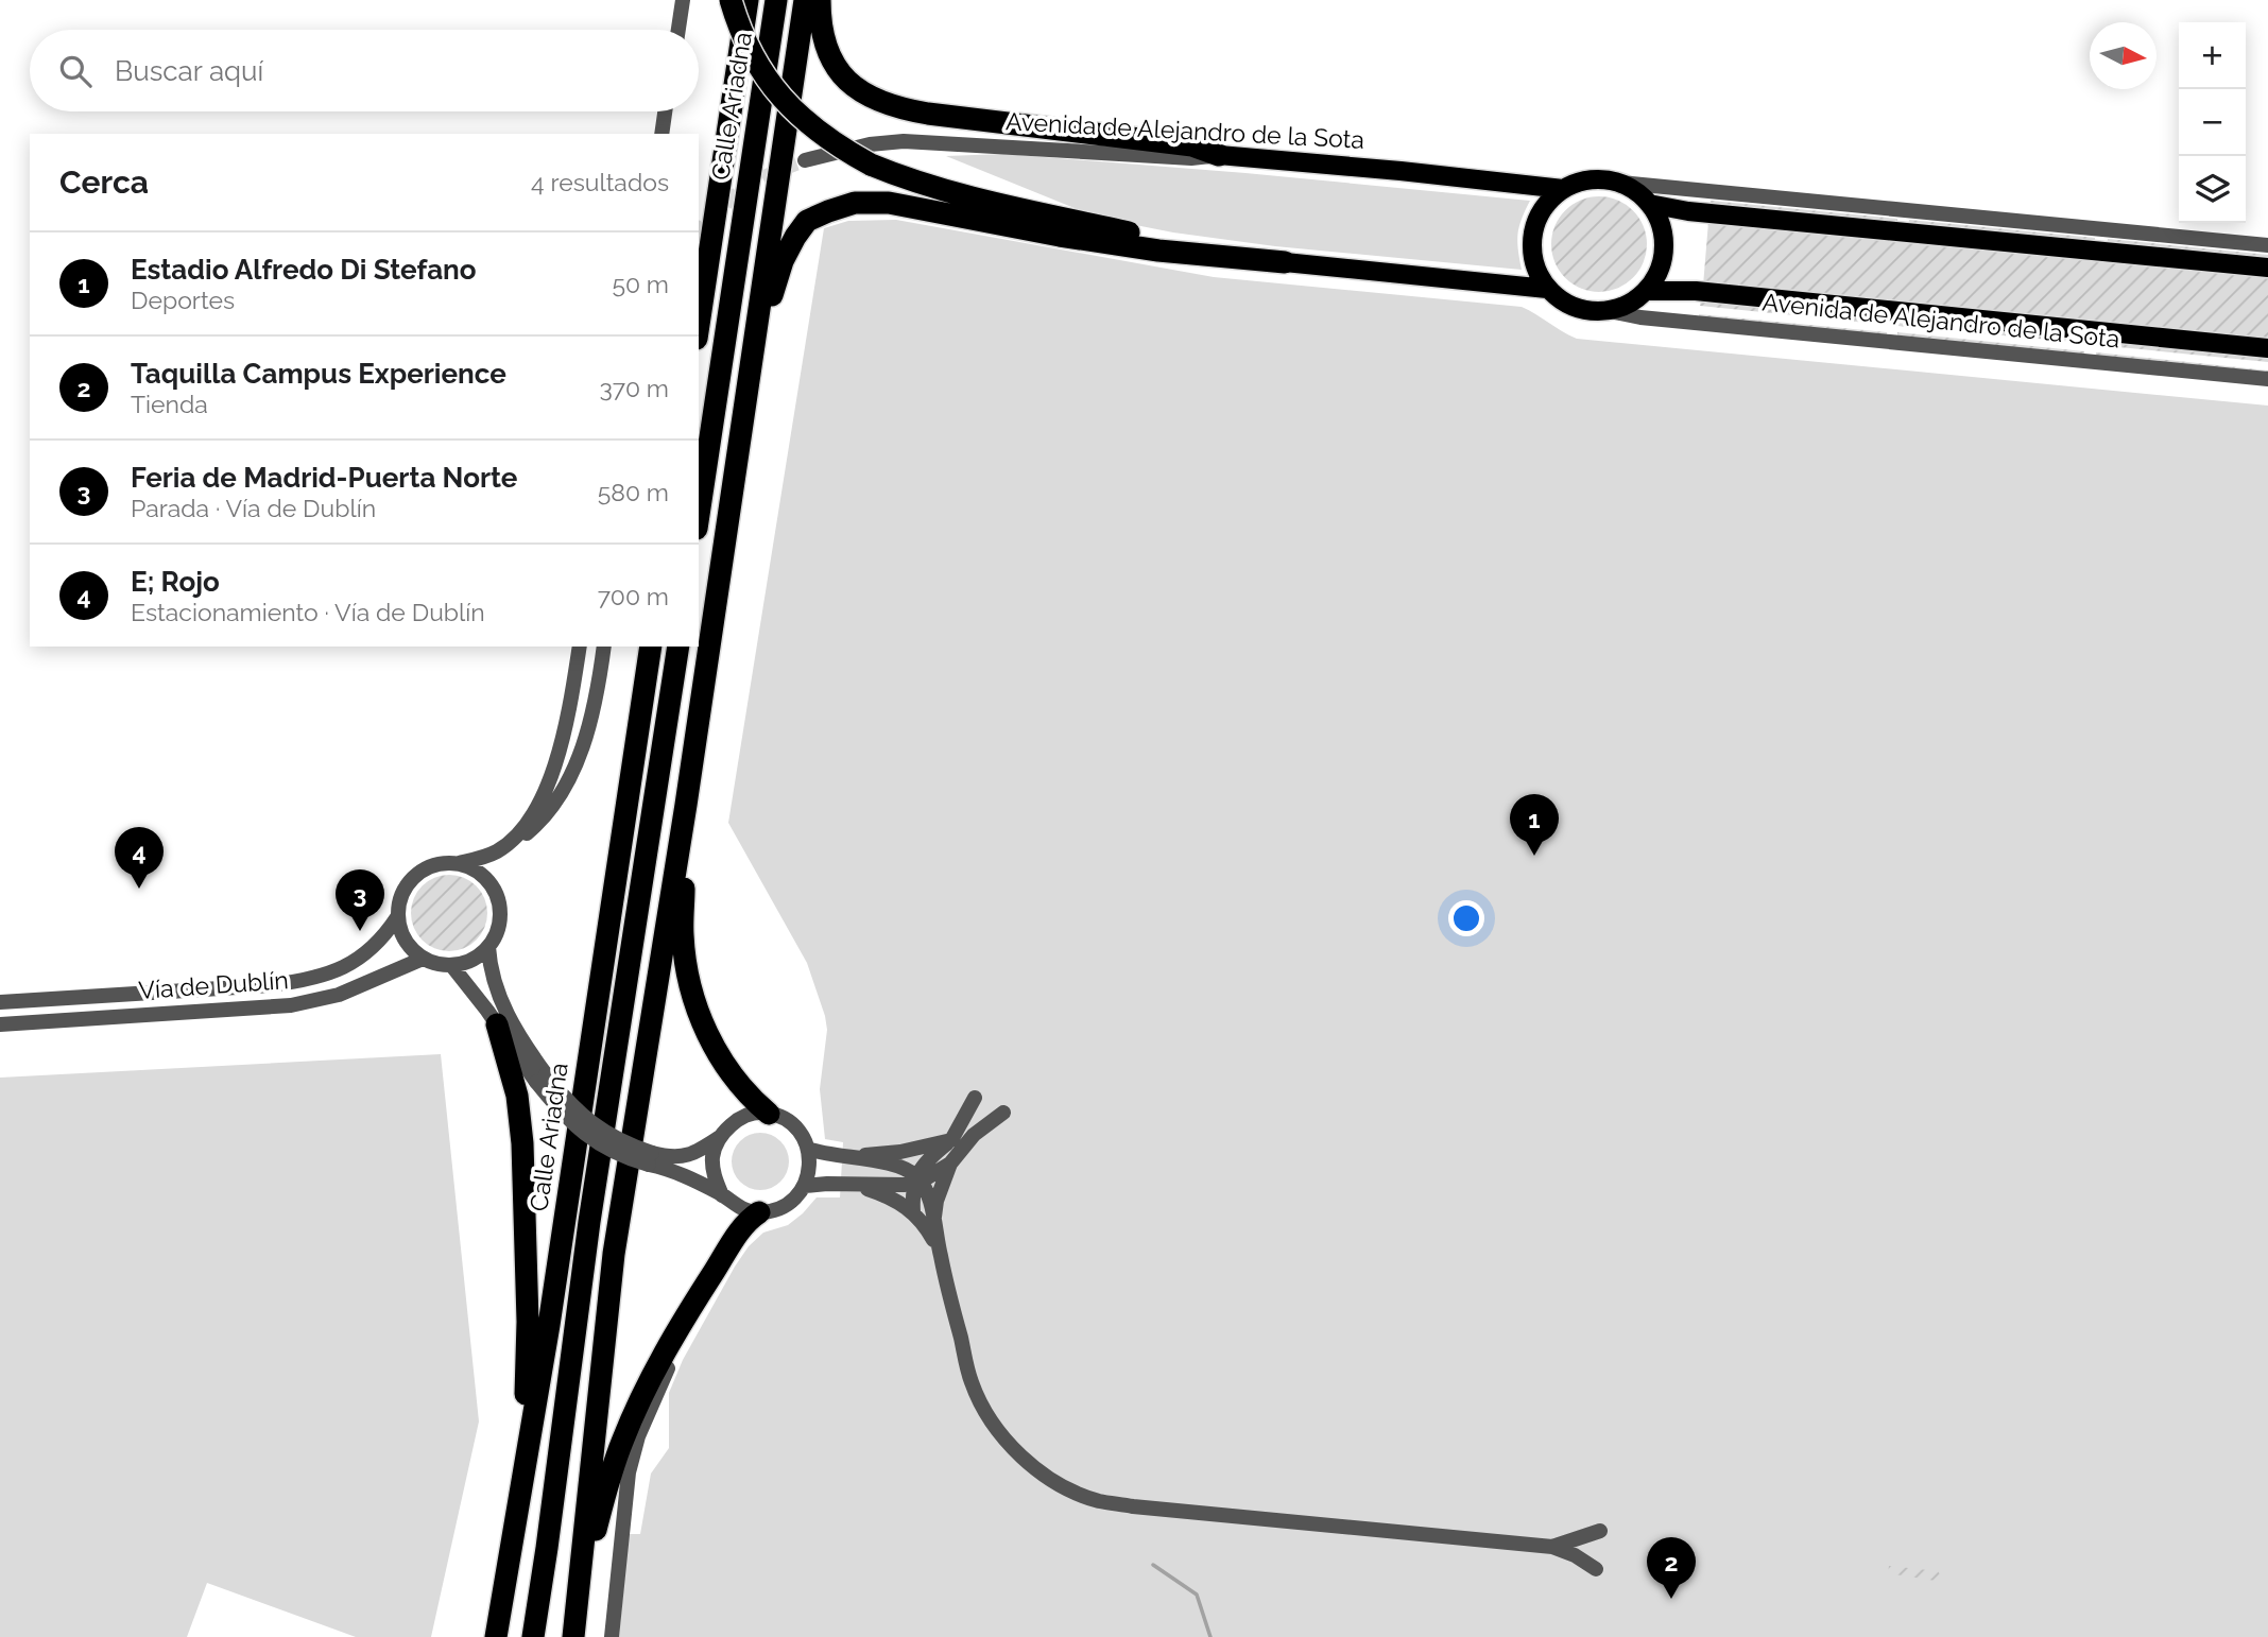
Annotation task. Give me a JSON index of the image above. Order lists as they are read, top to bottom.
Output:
{
  "streets": {
    "highway": ["Calle Ariadna"],
    "main road": ["Avenida de Alejandro de la Sota"],
    "street": ["Vía de Dublín"]
  },
  "north": "right",
  "page": {
    "map_buttons": ["+", "−"],
    "search": "Buscar aquí",
    "heading": ["Cerca", "4 resultados"],
    "list": [
      {
        "mark": "1",
        "name": "Estadio Alfredo Di Stefano",
        "note": "Deportes",
        "value": "50 m"
      },
      {
        "mark": "2",
        "name": "Taquilla Campus Experience",
        "note": "Tienda",
        "value": "370 m"
      },
      {
        "mark": "3",
        "name": "Feria de Madrid-Puerta Norte",
        "note": "Parada · Vía de Dublín",
        "value": "580 m"
      },
      {
        "mark": "4",
        "name": "E; Rojo",
        "note": "Estacionamiento · Vía de Dublín",
        "value": "700 m"
      }
    ],
    "pins": [
      "1",
      "4",
      "3",
      "2"
    ]
  }
}
